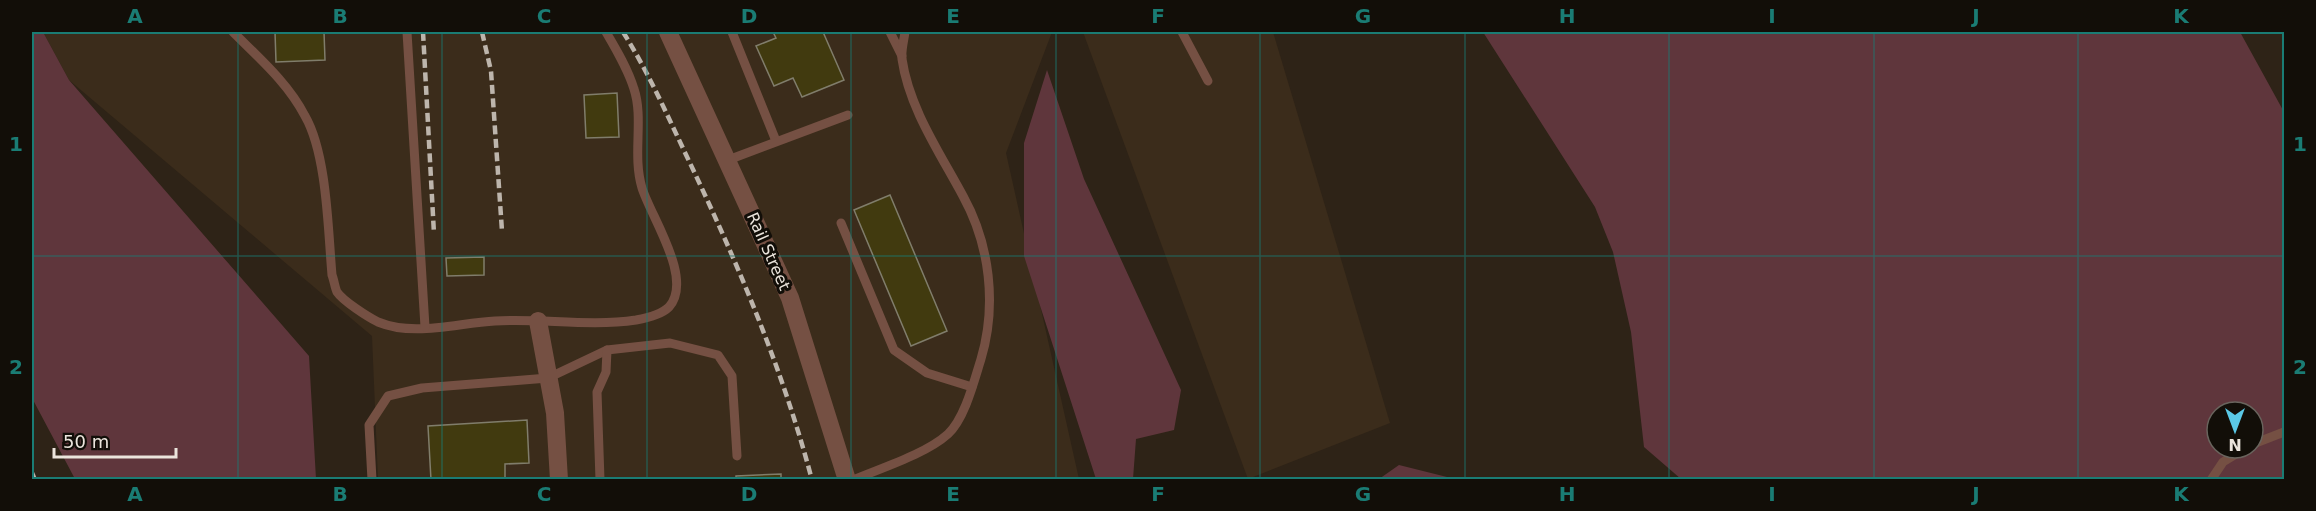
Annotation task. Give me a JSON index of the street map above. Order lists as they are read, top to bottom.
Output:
{
  "streets": {
    "street": ["Rail Street"]
  },
  "scale_bar": "50 m",
  "north": "bottom",
  "grid": {
    "columns": [
      "A",
      "B",
      "C",
      "D",
      "E",
      "F",
      "G",
      "H",
      "I",
      "J",
      "K"
    ],
    "rows": ["1", "2"]
  }
}
